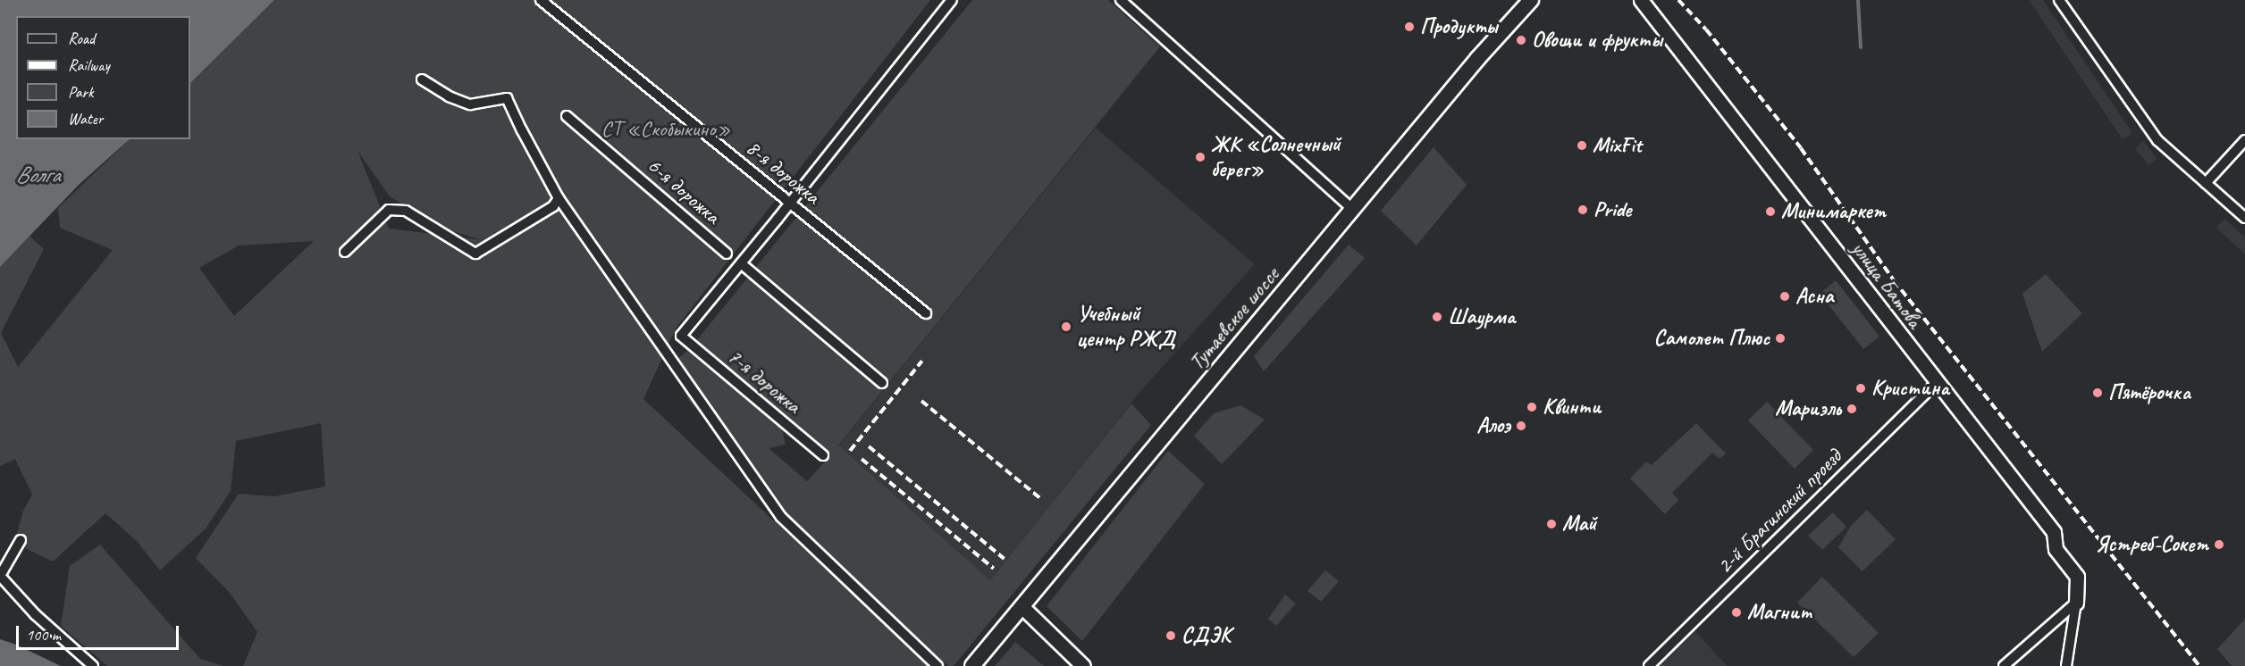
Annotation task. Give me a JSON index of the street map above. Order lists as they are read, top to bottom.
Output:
{
  "streets": {
    "main road": ["Тутаевское шоссе"],
    "street": [
      "8-я дорожка",
      "6-я дорожка",
      "улица Батова",
      "7-я дорожка",
      "2-й Брагинский проезд"
    ]
  },
  "crossings": [
    ["улица Батова", "2-й Брагинский проезд"]
  ],
  "water": ["Волга"],
  "parks": ["СТ «Скобыкино»"],
  "places": [
    "Продукты",
    "Овощи и фрукты",
    "MixFit",
    "ЖК «Солнечный берег»",
    "Pride",
    "Минимаркет",
    "Асна",
    "Шаурма",
    "Учебный центр РЖД",
    "Самолет Плюс",
    "Кристина",
    "Пятёрочка",
    "Квинти",
    "Мариэль",
    "Алоэ",
    "Май",
    "Ястреб-Сокет",
    "Магнит",
    "СДЭК"
  ],
  "legend": [
    "Road",
    "Railway",
    "Park",
    "Water"
  ],
  "scale_bar": "100 m"
}
